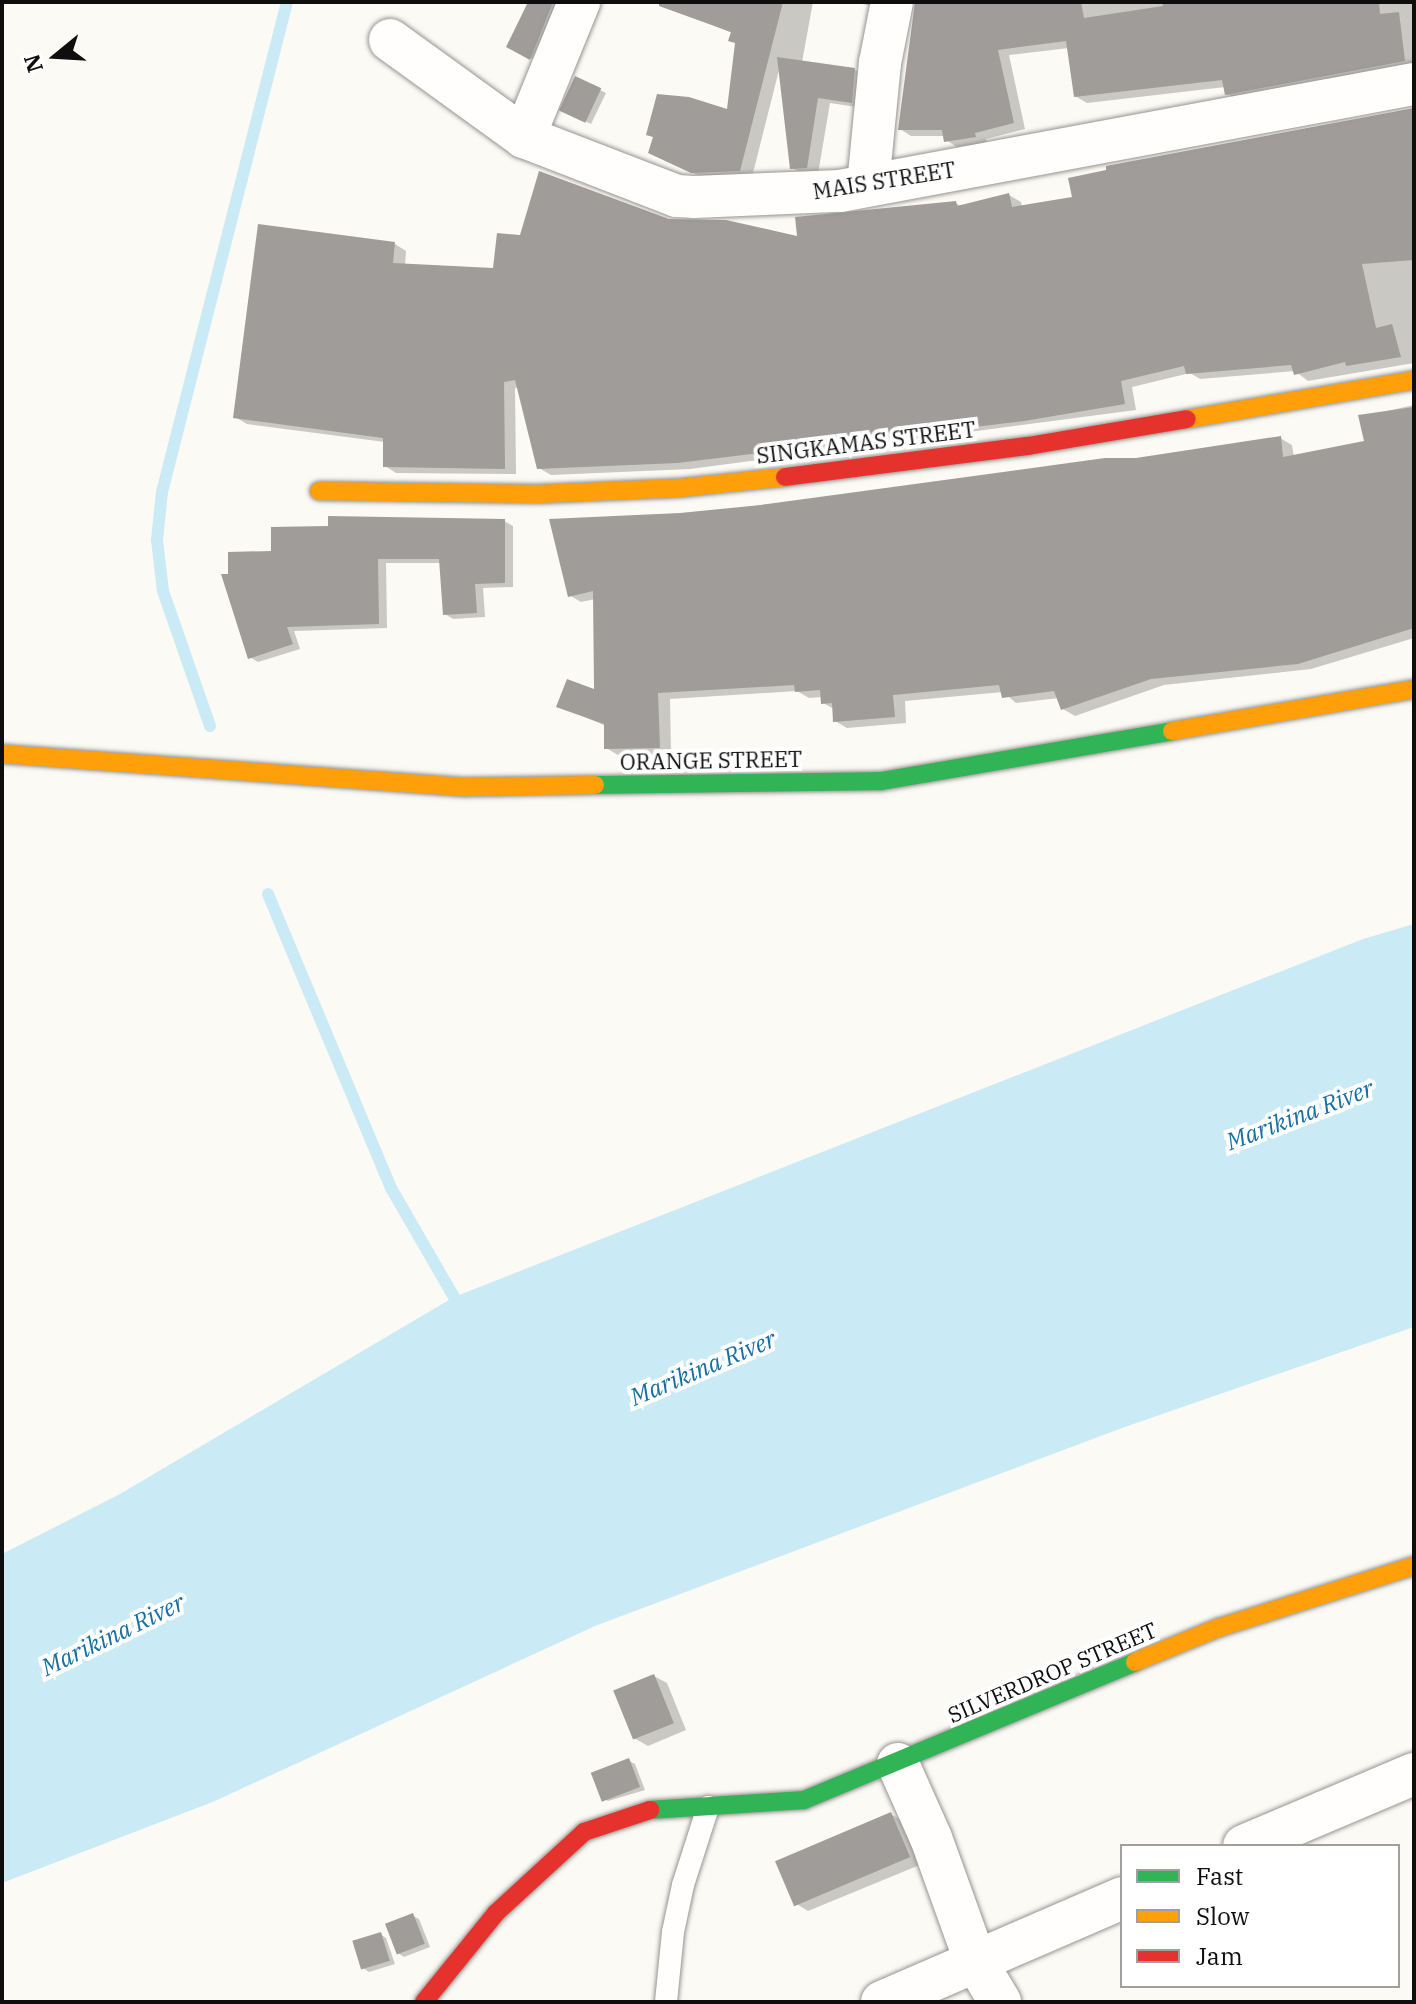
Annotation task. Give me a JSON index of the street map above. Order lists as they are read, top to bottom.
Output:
{
  "streets": {
    "street": [
      "MAIS STREET",
      "SINGKAMAS STREET",
      "ORANGE STREET",
      "SILVERDROP STREET"
    ]
  },
  "water": ["Marikina River"],
  "legend": ["Fast", "Slow", "Jam"],
  "north": "left"
}
